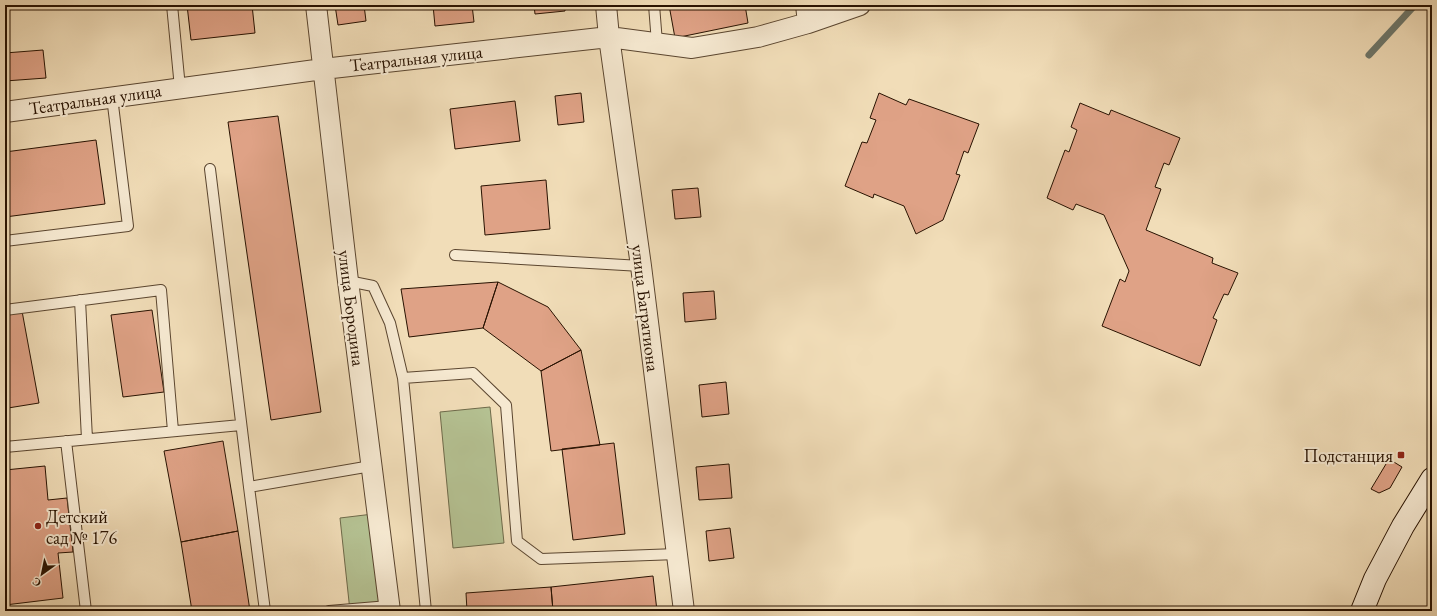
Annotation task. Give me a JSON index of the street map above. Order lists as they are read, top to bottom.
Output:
{
  "streets": {
    "street": ["Театральная улица", "улица Бородина", "улица Багратиона"]
  },
  "crossings": [
    ["Театральная улица", "улица Бородина"],
    ["Театральная улица", "улица Багратиона"]
  ],
  "places": {
    "transit": ["Подстанция"],
    "other": ["Детский сад № 176"]
  },
  "north": "bottom left"
}
